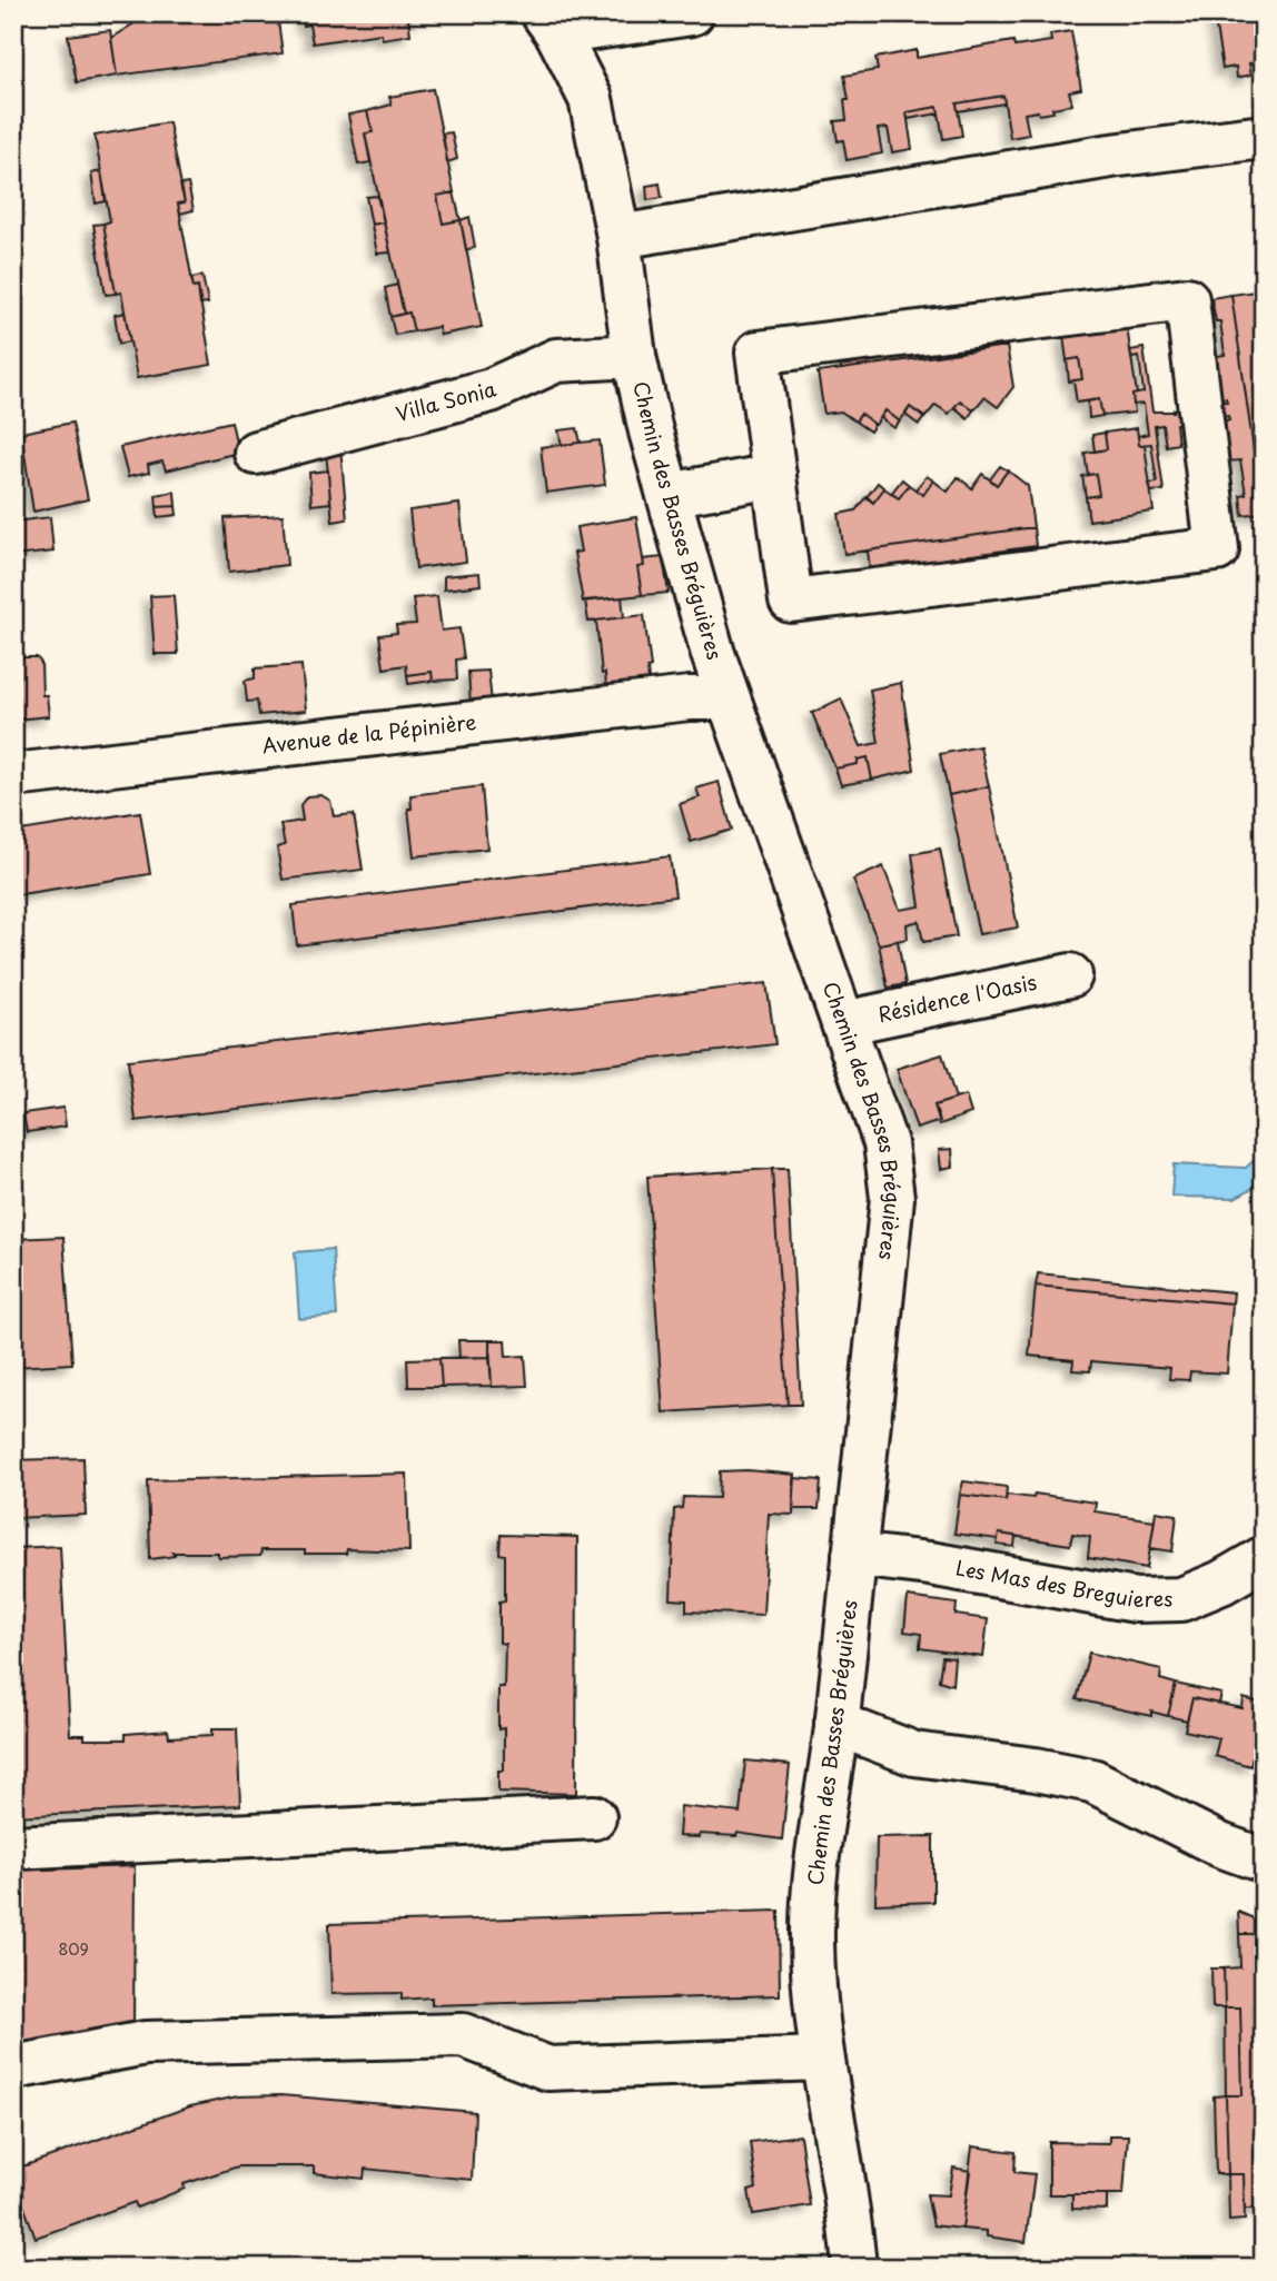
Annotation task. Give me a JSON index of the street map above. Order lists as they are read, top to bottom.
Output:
{
  "streets": {
    "street": [
      "Villa Sonia",
      "Chemin des Basses Bréguières",
      "Avenue de la Pépinière",
      "Résidence l'Oasis",
      "Les Mas des Breguieres"
    ]
  },
  "crossings": [
    ["Villa Sonia", "Chemin des Basses Bréguières"],
    ["Chemin des Basses Bréguières", "Avenue de la Pépinière"],
    ["Chemin des Basses Bréguières", "Résidence l'Oasis"],
    ["Chemin des Basses Bréguières", "Les Mas des Breguieres"]
  ],
  "house_numbers": ["809"]
}
